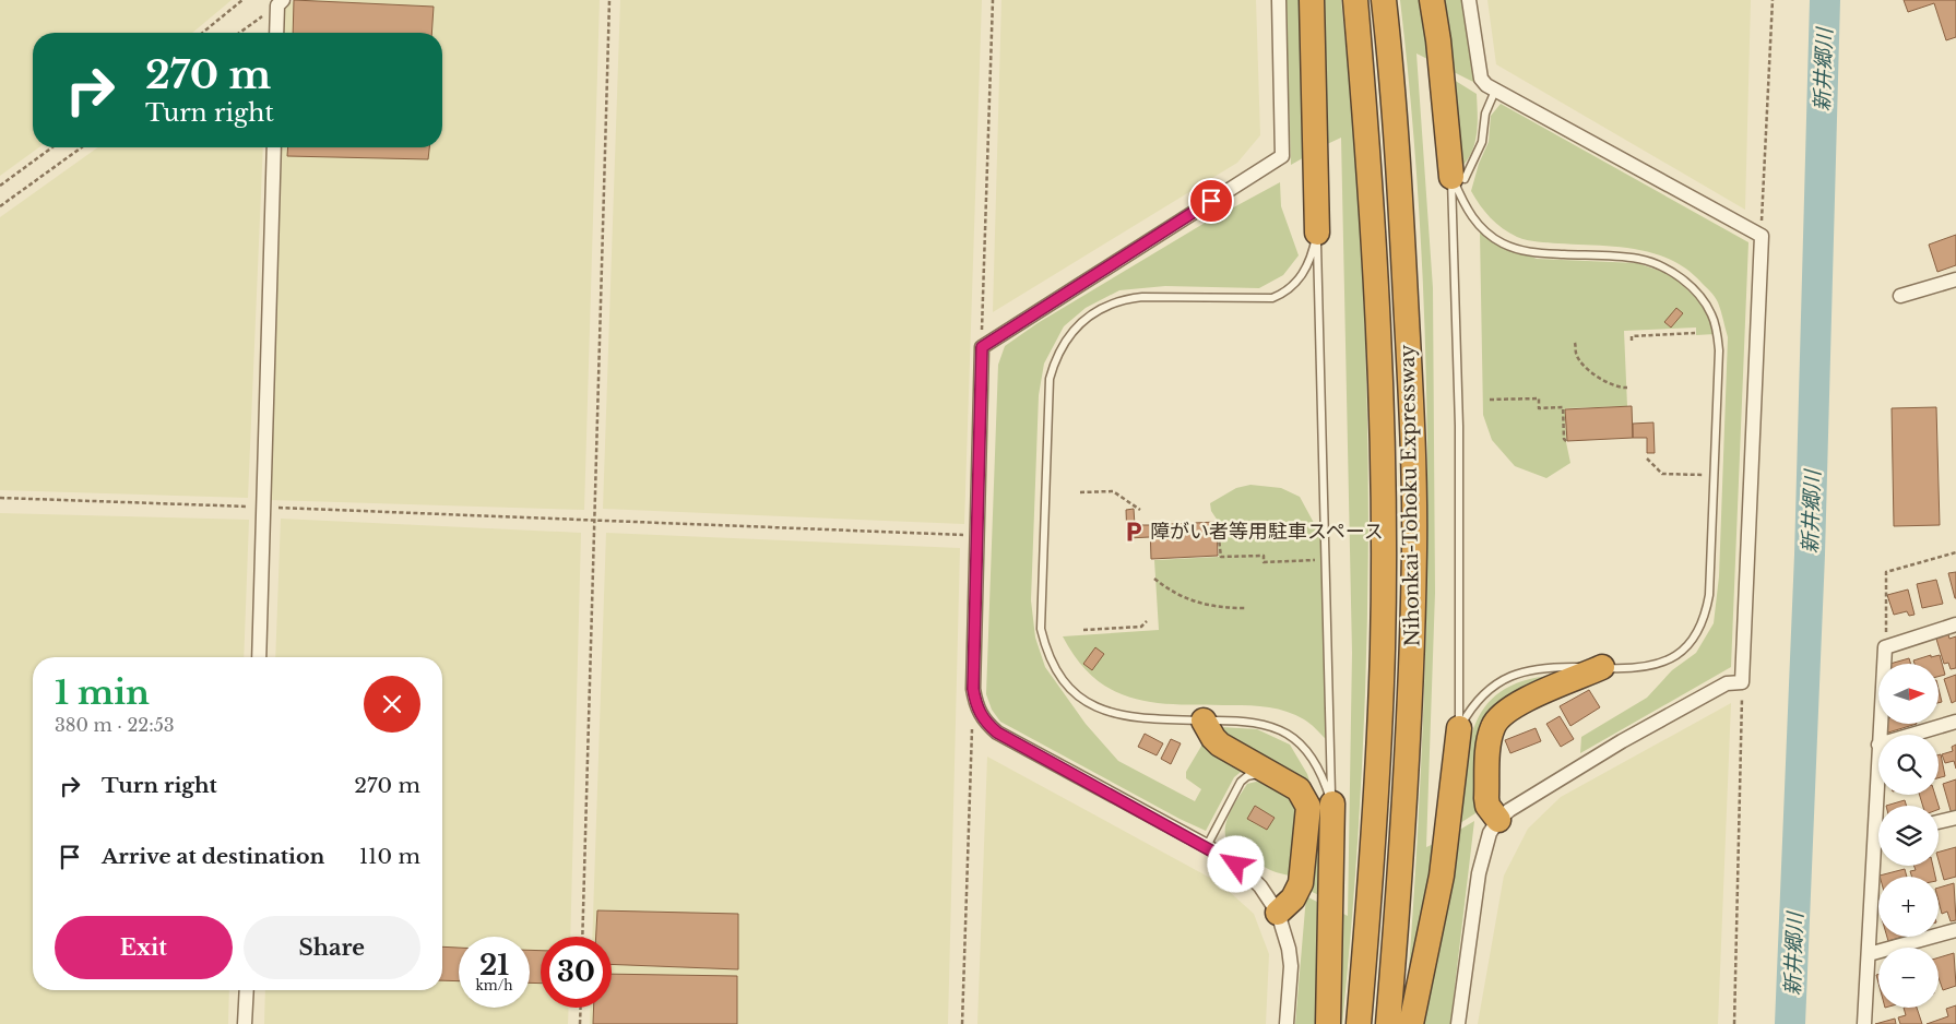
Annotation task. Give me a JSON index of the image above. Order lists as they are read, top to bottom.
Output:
{
  "streets": {
    "highway": ["Nihonkai-Tohoku Expressway"]
  },
  "water": ["新井郷川"],
  "places": {
    "parking": ["障がい者等用駐車スペース"]
  },
  "north": "right",
  "page": {
    "turn": ["270 m", "Turn right"],
    "heading": ["1 min", "380 m · 22:53"],
    "map_buttons": ["+", "−"],
    "list": [
      {
        "name": "Turn right",
        "value": "270 m"
      },
      {
        "name": "Arrive at destination",
        "value": "110 m"
      }
    ],
    "buttons": ["Exit", "Share"],
    "speed": "21 km/h",
    "limit": "30"
  }
}
